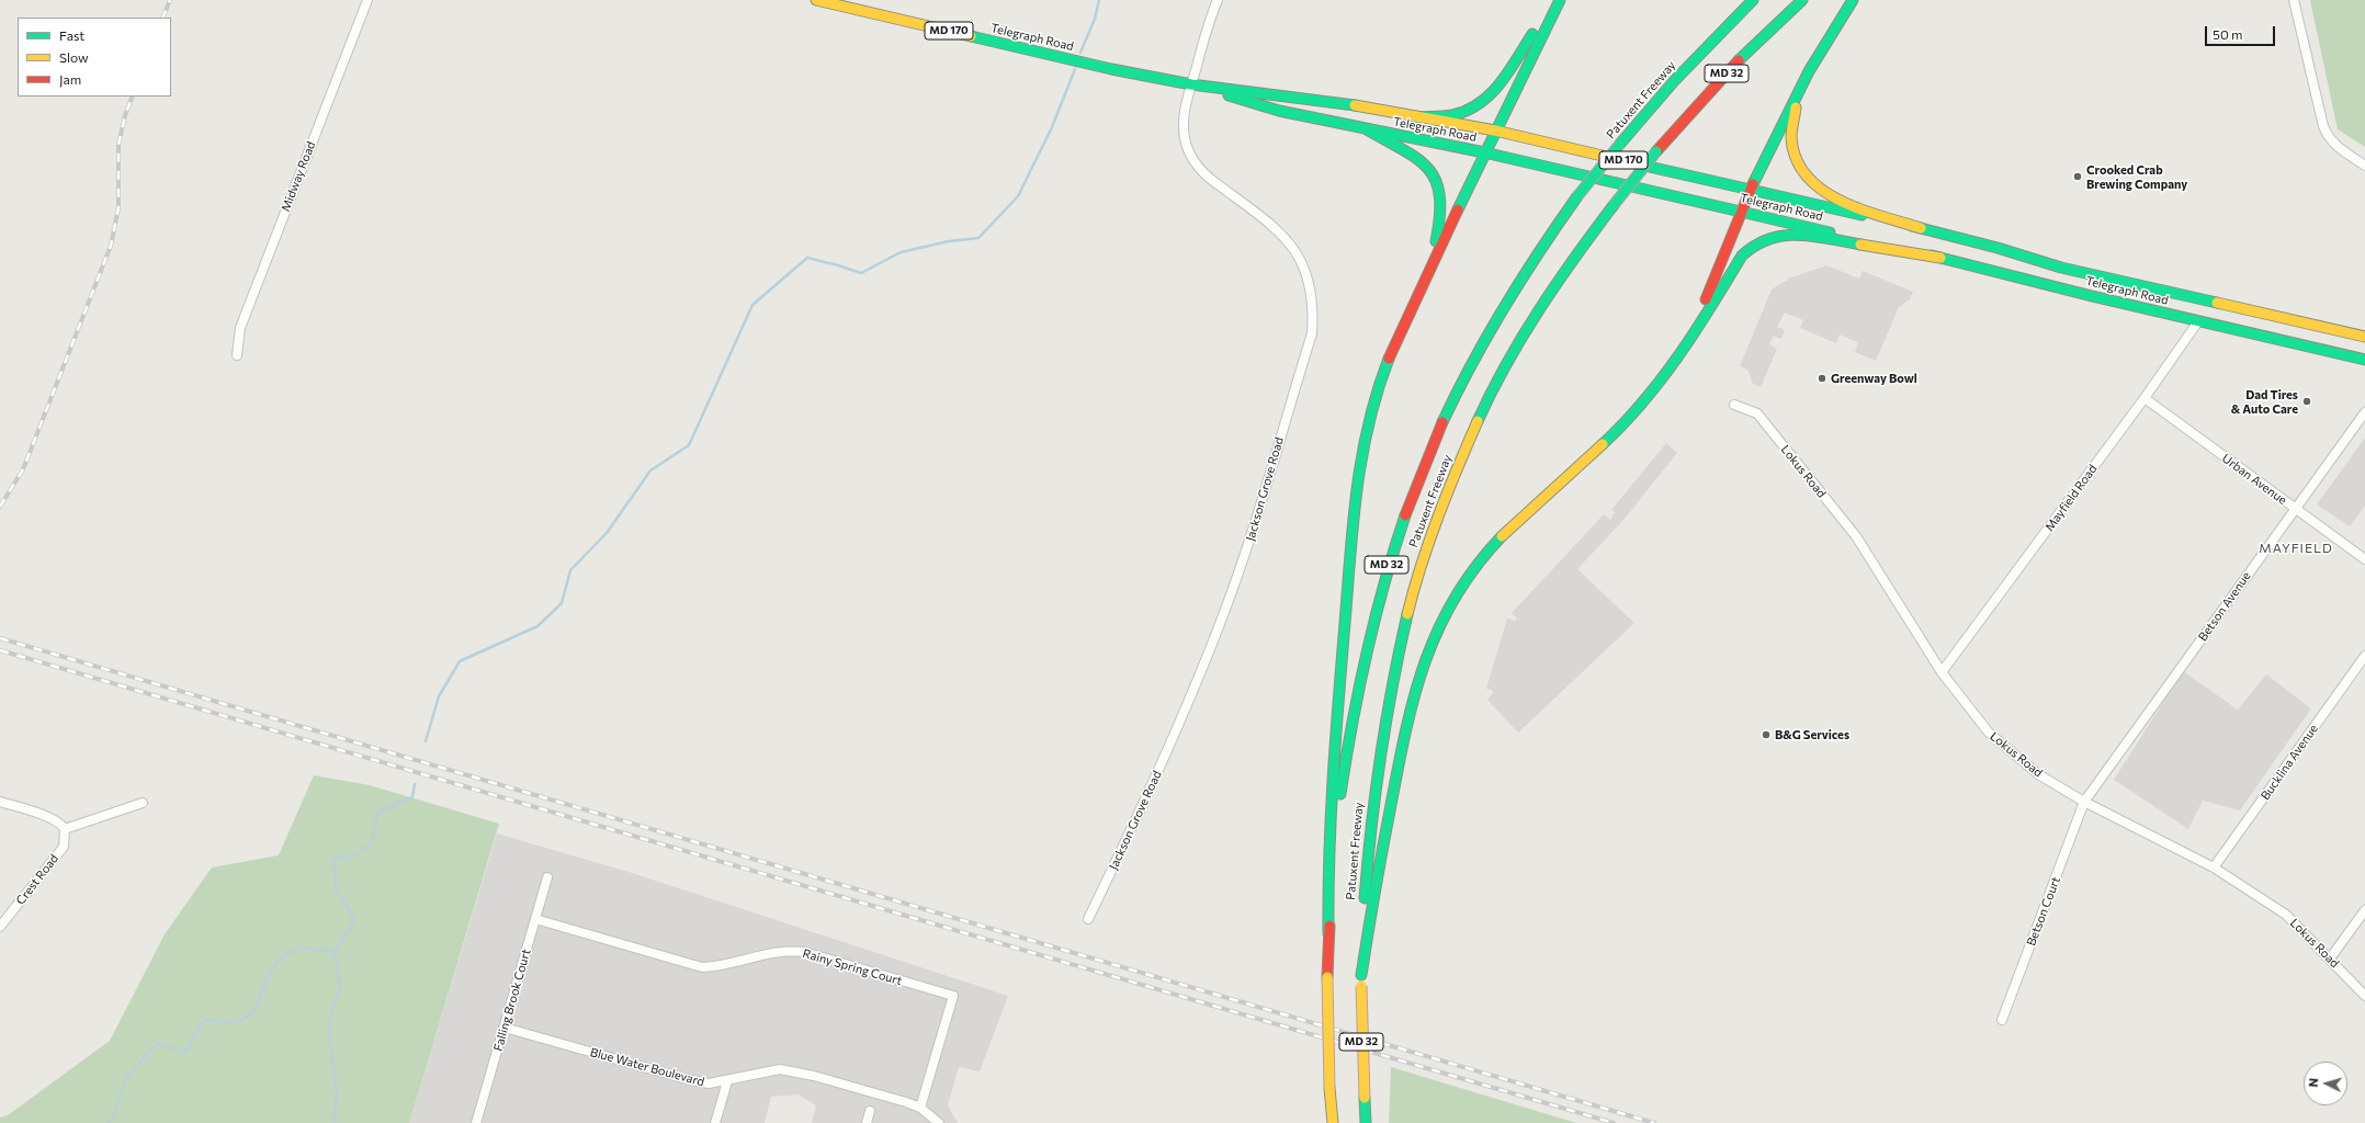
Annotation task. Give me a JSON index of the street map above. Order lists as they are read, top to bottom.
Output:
{
  "streets": {
    "main road": [
      "MD 170",
      "Telegraph Road",
      "MD 32",
      "Patuxent Freeway"
    ],
    "street": [
      "Midway Road",
      "Lokus Road",
      "Urban Avenue",
      "Jackson Grove Road",
      "Mayfield Road",
      "Betson Avenue",
      "Bucklina Avenue",
      "Crest Road",
      "Betson Court",
      "Rainy Spring Court",
      "Falling Brook Court",
      "Blue Water Boulevard"
    ]
  },
  "crossings": [
    ["Telegraph Road", "Jackson Grove Road"],
    ["Telegraph Road", "Mayfield Road"],
    ["Lokus Road", "Mayfield Road"],
    ["Lokus Road", "Betson Avenue"],
    ["Lokus Road", "Bucklina Avenue"],
    ["Lokus Road", "Betson Court"],
    ["Urban Avenue", "Mayfield Road"],
    ["Urban Avenue", "Betson Avenue"],
    ["Betson Avenue", "Betson Court"],
    ["Rainy Spring Court", "Falling Brook Court"],
    ["Rainy Spring Court", "Blue Water Boulevard"],
    ["Falling Brook Court", "Blue Water Boulevard"]
  ],
  "districts": ["MAYFIELD"],
  "places": [
    "Crooked Crab Brewing Company",
    "Greenway Bowl",
    "Dad Tires & Auto Care",
    "B&G Services"
  ],
  "legend": ["Fast", "Slow", "Jam"],
  "scale_bar": "50 m",
  "north": "left"
}
